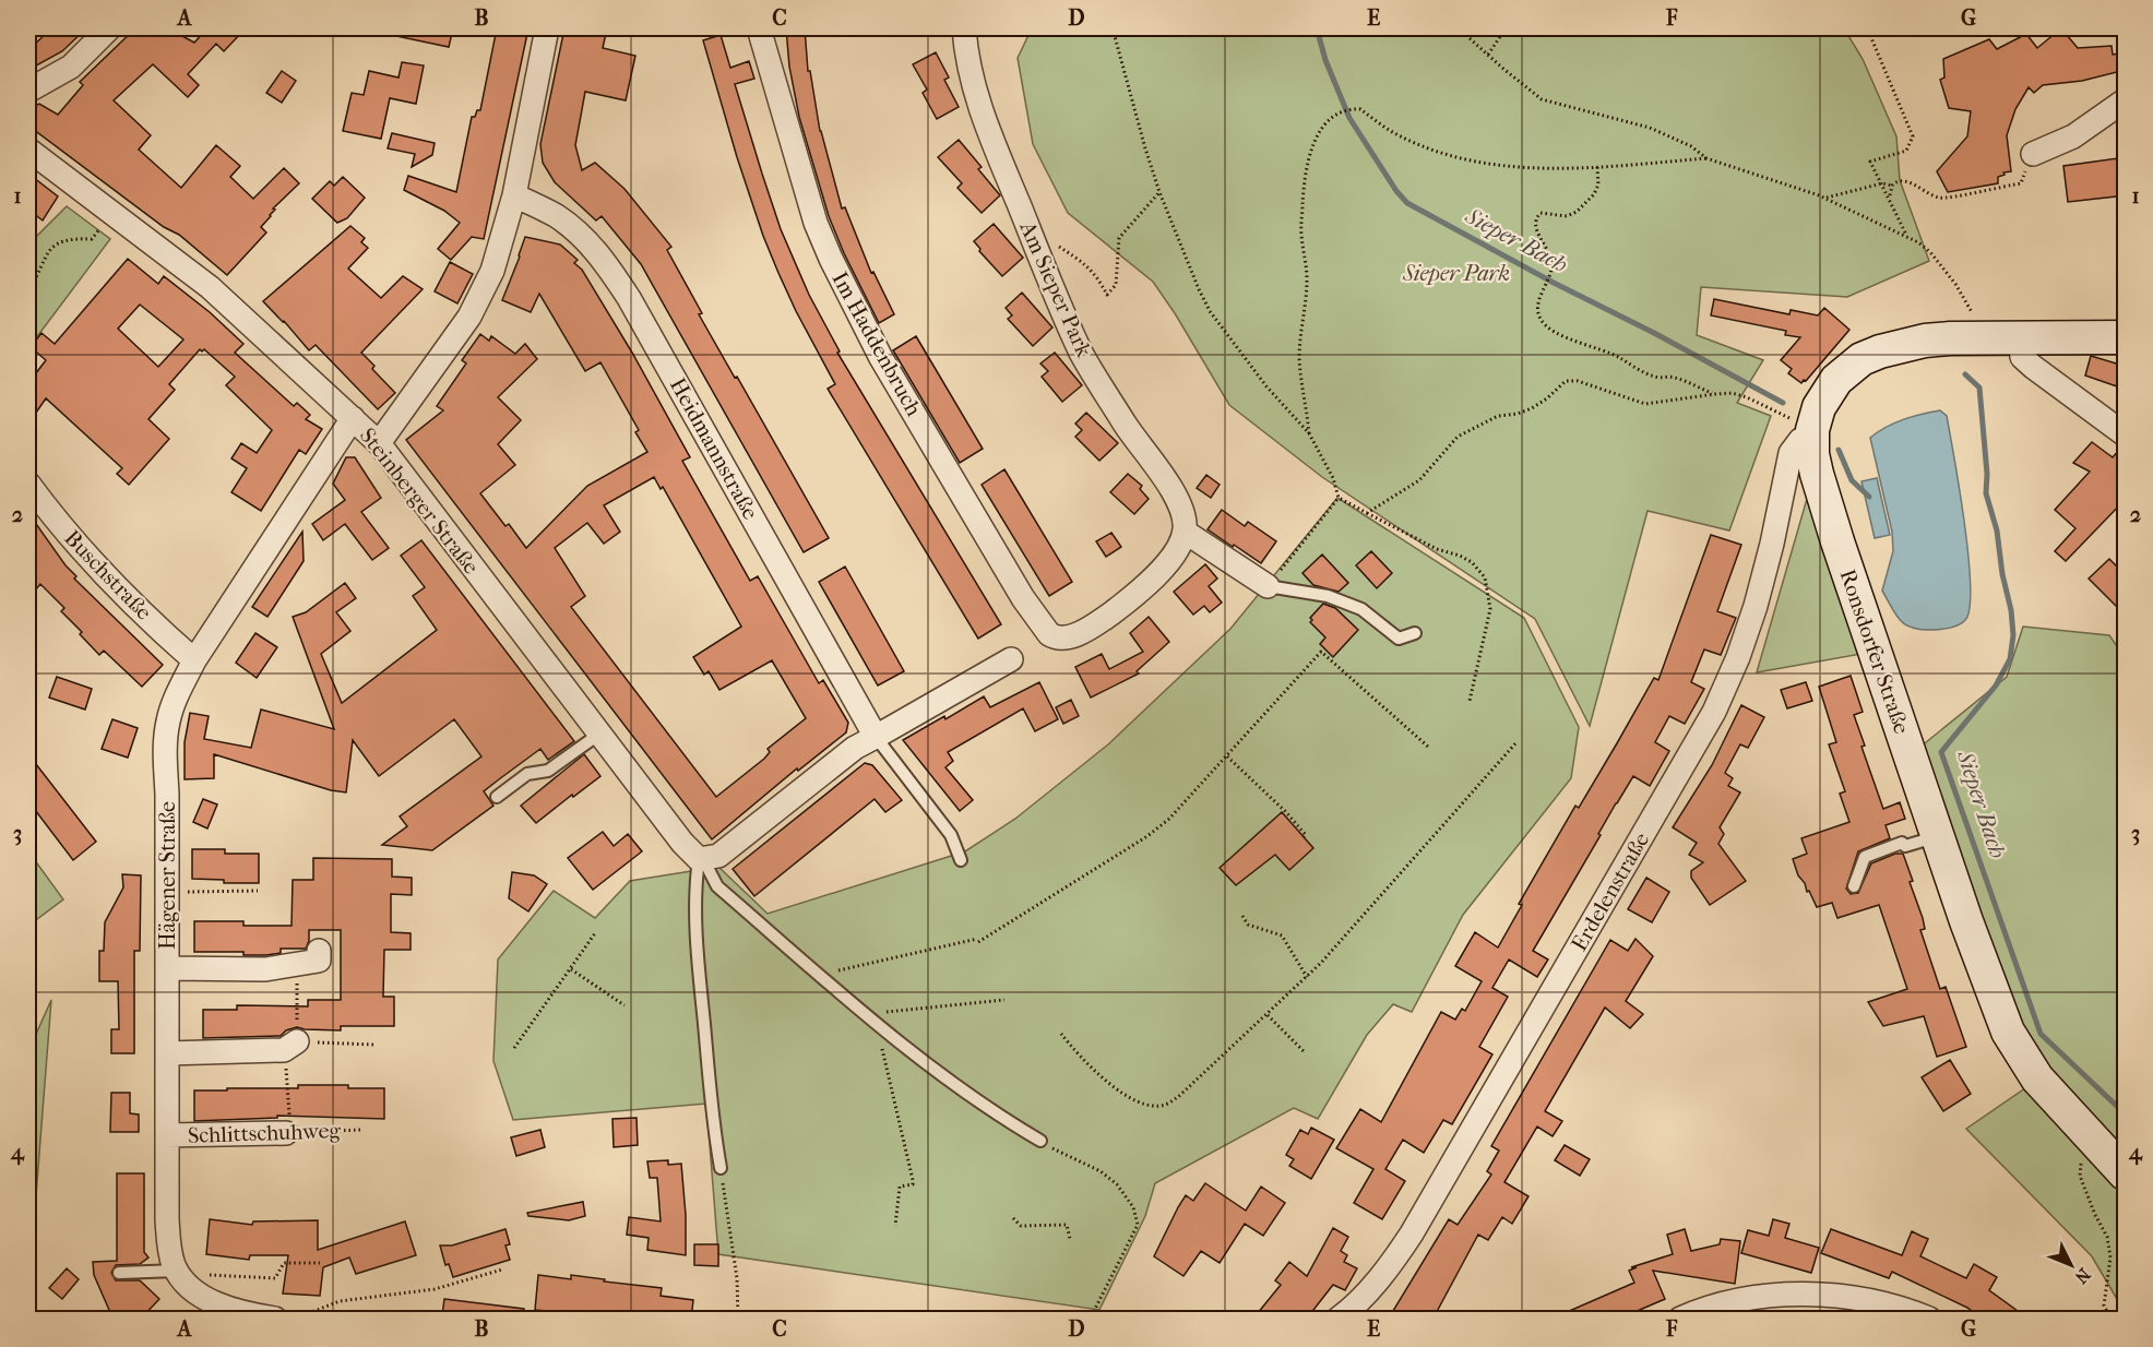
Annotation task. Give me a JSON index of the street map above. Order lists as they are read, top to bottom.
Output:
{
  "streets": {
    "main road": ["Ronsdorfer Straße"],
    "street": [
      "Am Sieper Park",
      "Im Haddenbruch",
      "Heidmannstraße",
      "Steinberger Straße",
      "Buschstraße",
      "Hägener Straße",
      "Erdelenstraße",
      "Schlittschuhweg"
    ]
  },
  "crossings": [
    ["Am Sieper Park", "Im Haddenbruch"],
    ["Steinberger Straße", "Hägener Straße"],
    ["Buschstraße", "Hägener Straße"],
    ["Ronsdorfer Straße", "Erdelenstraße"],
    ["Hägener Straße", "Schlittschuhweg"]
  ],
  "water": ["Sieper Bach"],
  "parks": ["Sieper Park"],
  "north": "bottom right",
  "grid": {
    "columns": [
      "A",
      "B",
      "C",
      "D",
      "E",
      "F",
      "G"
    ],
    "rows": [
      "1",
      "2",
      "3",
      "4"
    ]
  }
}
